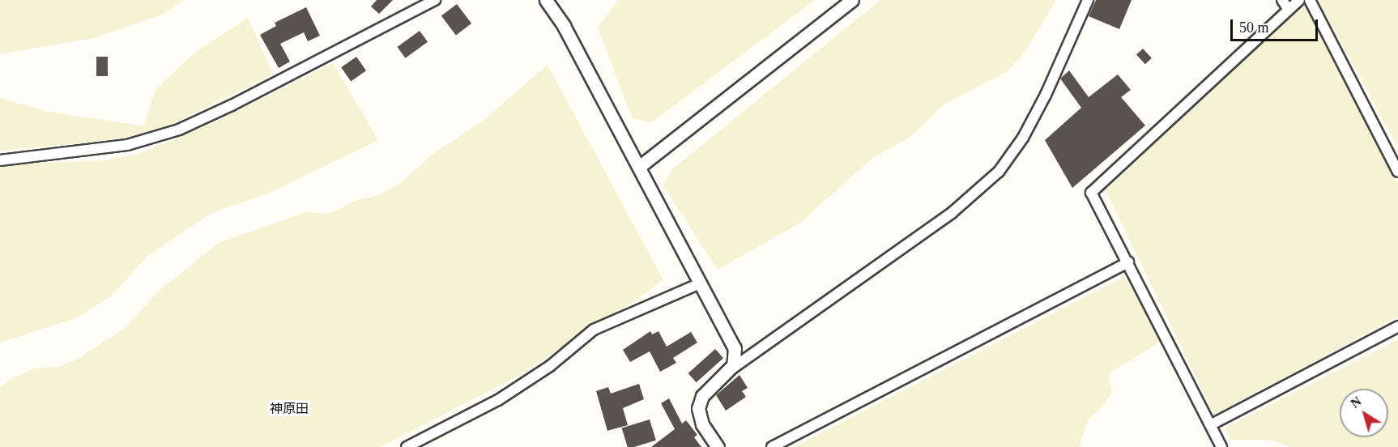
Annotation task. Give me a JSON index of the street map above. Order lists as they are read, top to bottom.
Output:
{
  "districts": ["神原田"],
  "scale_bar": "50 m",
  "north": "top left"
}
